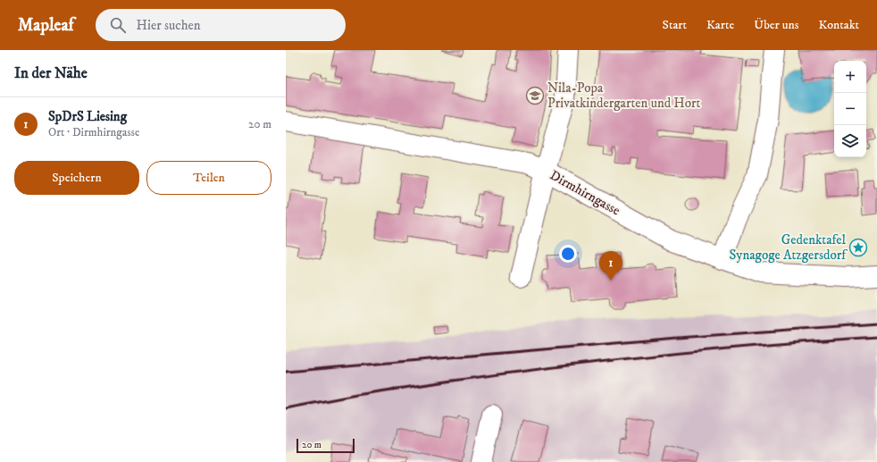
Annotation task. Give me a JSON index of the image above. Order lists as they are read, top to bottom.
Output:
{
  "streets": {
    "street": ["Dirmhirngasse"]
  },
  "places": {
    "school or university": ["Nila-Popa Privatkindergarten und Hort"],
    "place": ["Gedenktafel Synagoge Atzgersdorf"]
  },
  "scale_bar": "20 m",
  "page": {
    "header": "Mapleaf",
    "search": "Hier suchen",
    "nav": [
      "Start",
      "Karte",
      "Über uns",
      "Kontakt"
    ],
    "heading": "In der Nähe",
    "map_buttons": ["+", "−"],
    "list": [
      {
        "mark": "1",
        "name": "SpDrS Liesing",
        "note": "Ort · Dirmhirngasse",
        "value": "20 m"
      }
    ],
    "buttons": ["Speichern", "Teilen"],
    "pins": "1",
    "scale": "20 m"
  }
}
